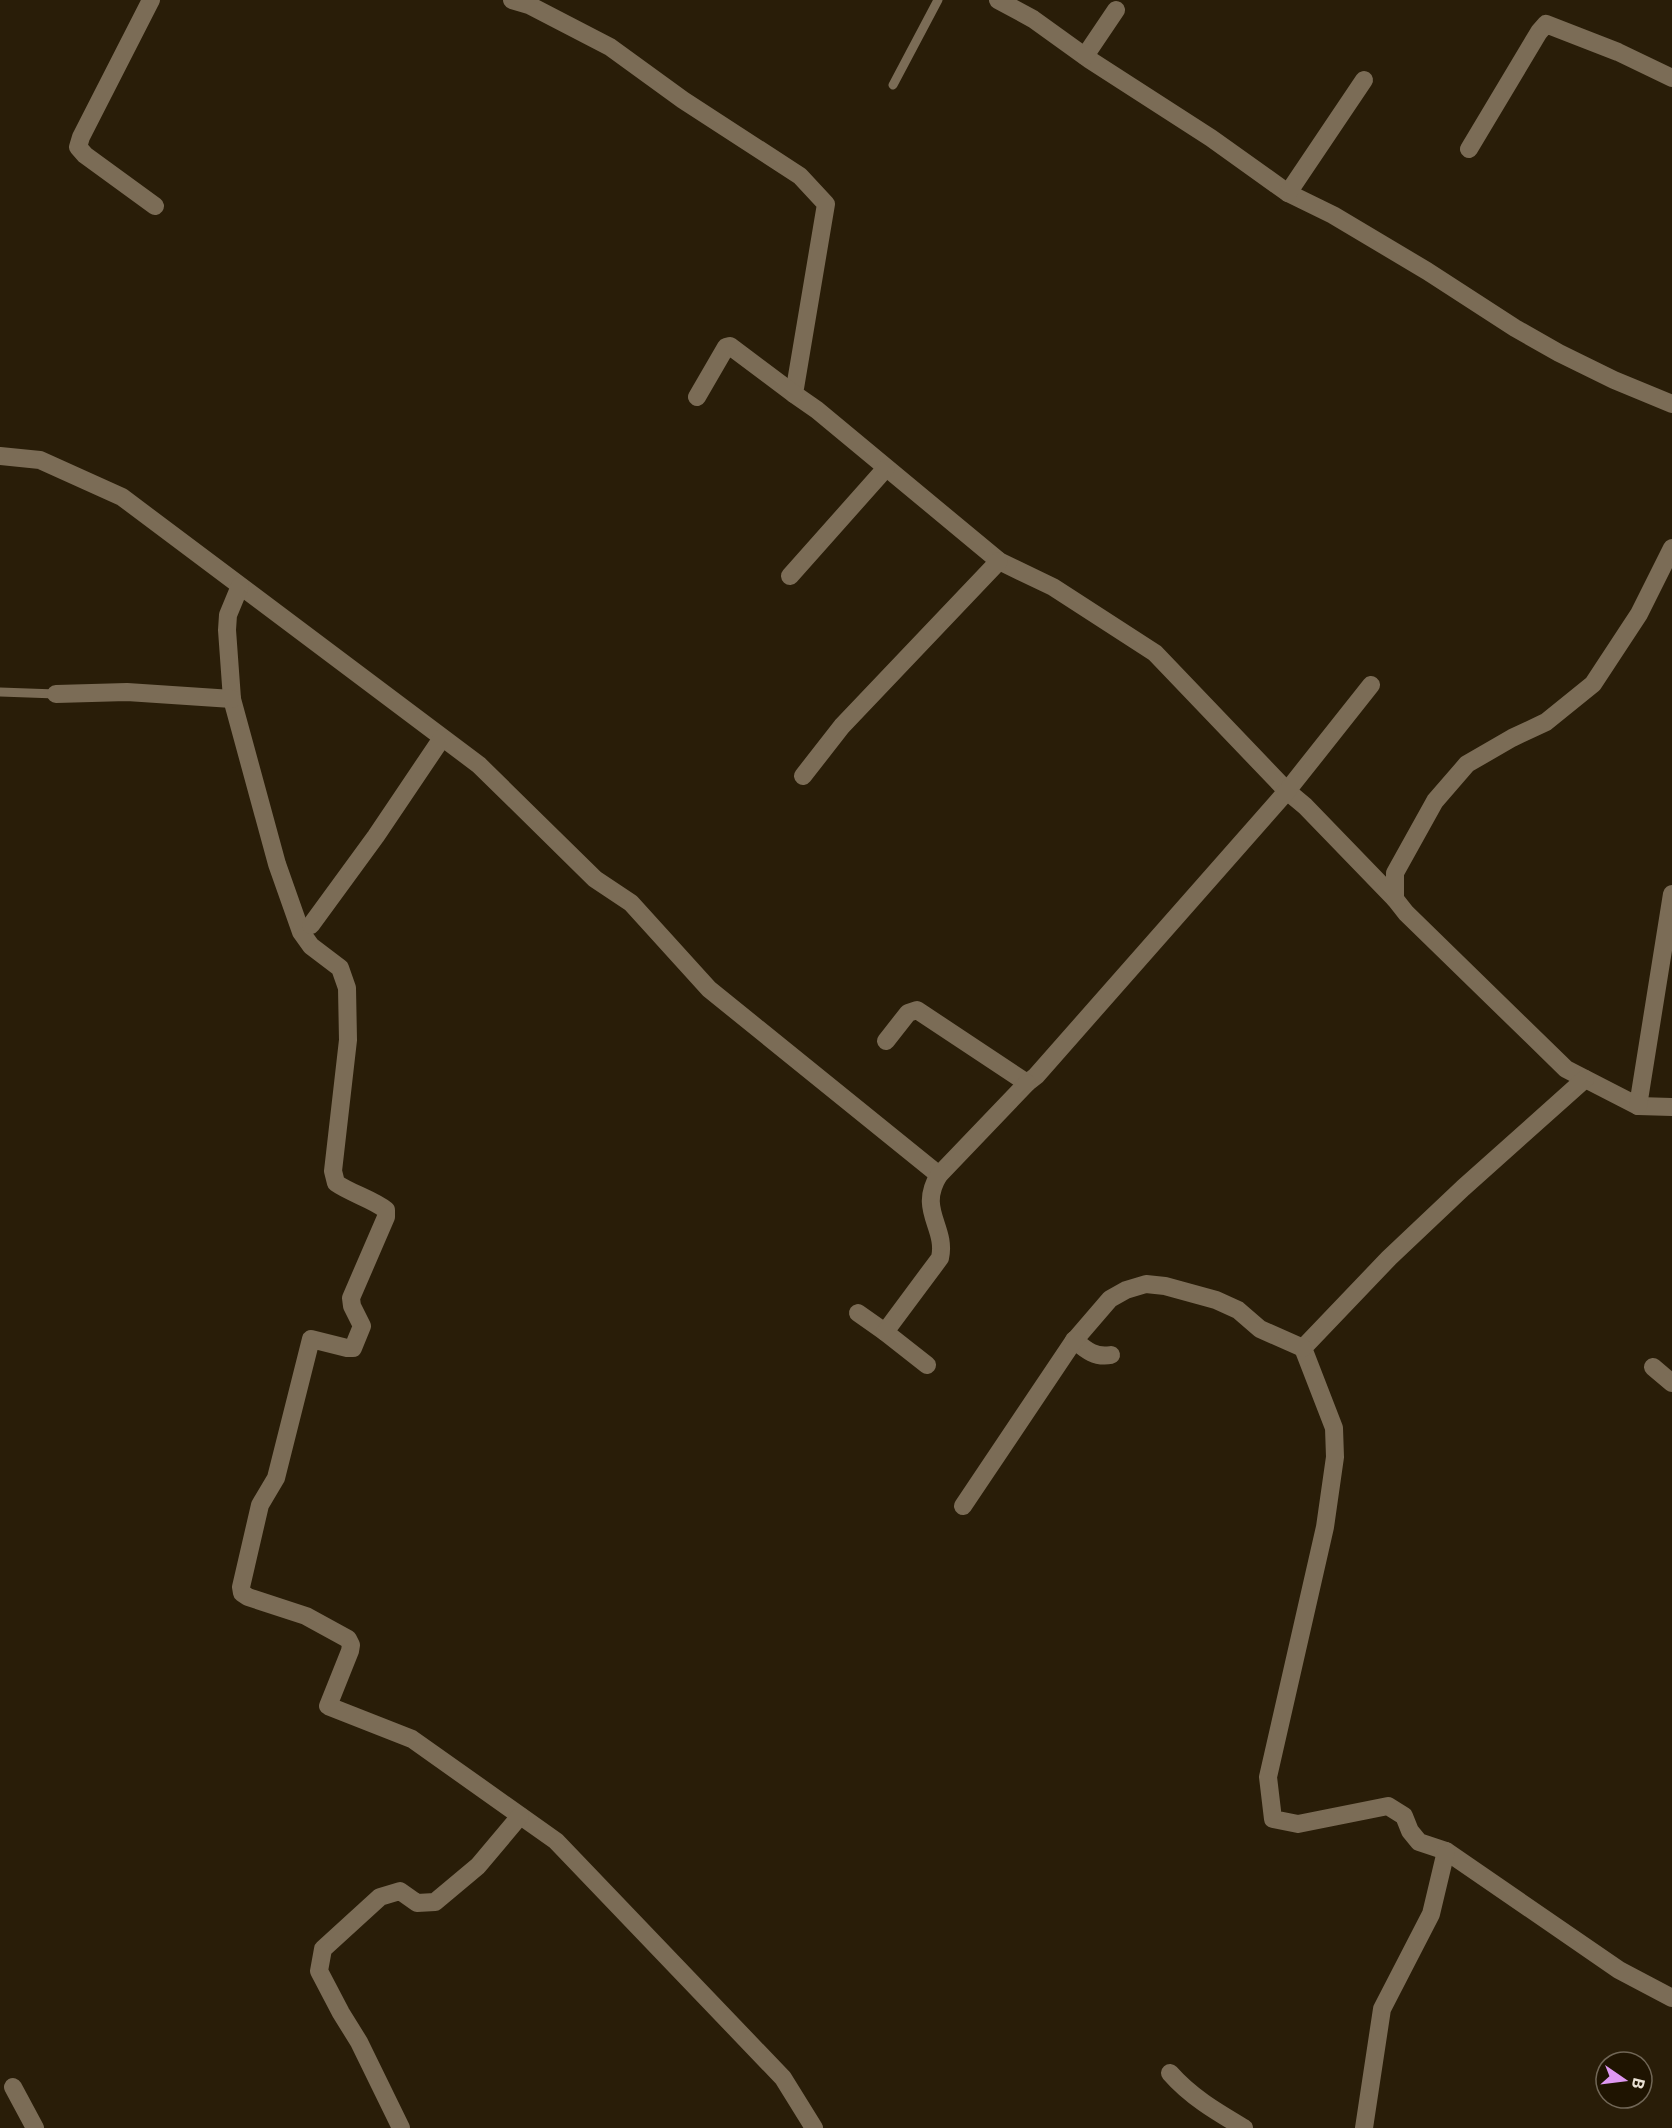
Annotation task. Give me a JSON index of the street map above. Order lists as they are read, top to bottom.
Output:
{
  "north": "right"
}
